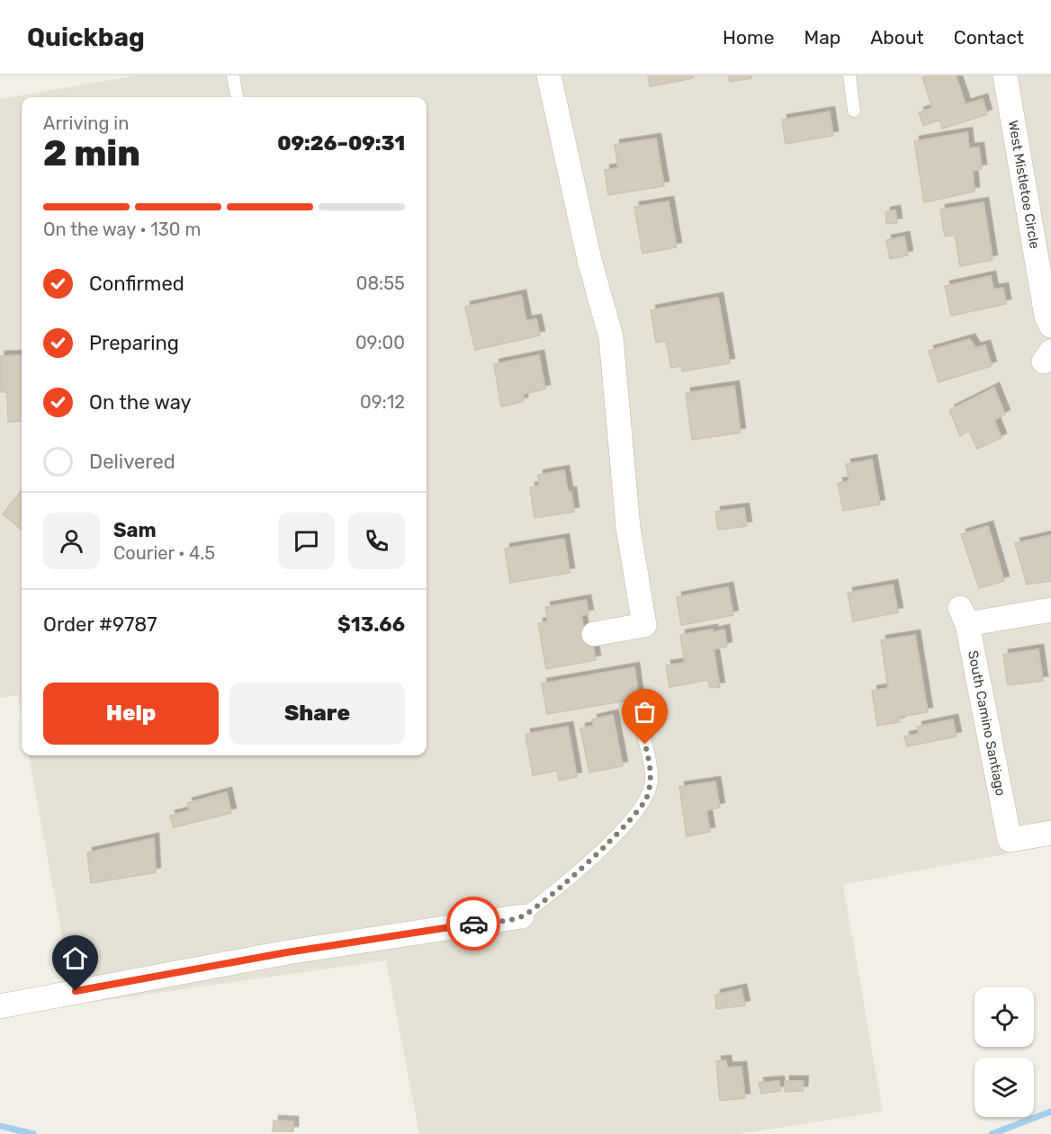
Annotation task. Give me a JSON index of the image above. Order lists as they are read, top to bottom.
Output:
{
  "streets": {
    "street": ["West Mistletoe Circle", "South Camino Santiago"]
  },
  "page": {
    "header": "Quickbag",
    "nav": [
      "Home",
      "Map",
      "About",
      "Contact"
    ],
    "heading": ["2 min", "Arriving in", "09:26–09:31"],
    "panel": [
      "Sam",
      "Courier · 4.5",
      "Order #9787",
      "$13.66"
    ],
    "bar": "On the way · 130 m",
    "list": [
      ["Confirmed", "08:55"],
      ["Preparing", "09:00"],
      ["On the way", "09:12"],
      "Delivered"
    ],
    "buttons": ["Help", "Share"]
  }
}
